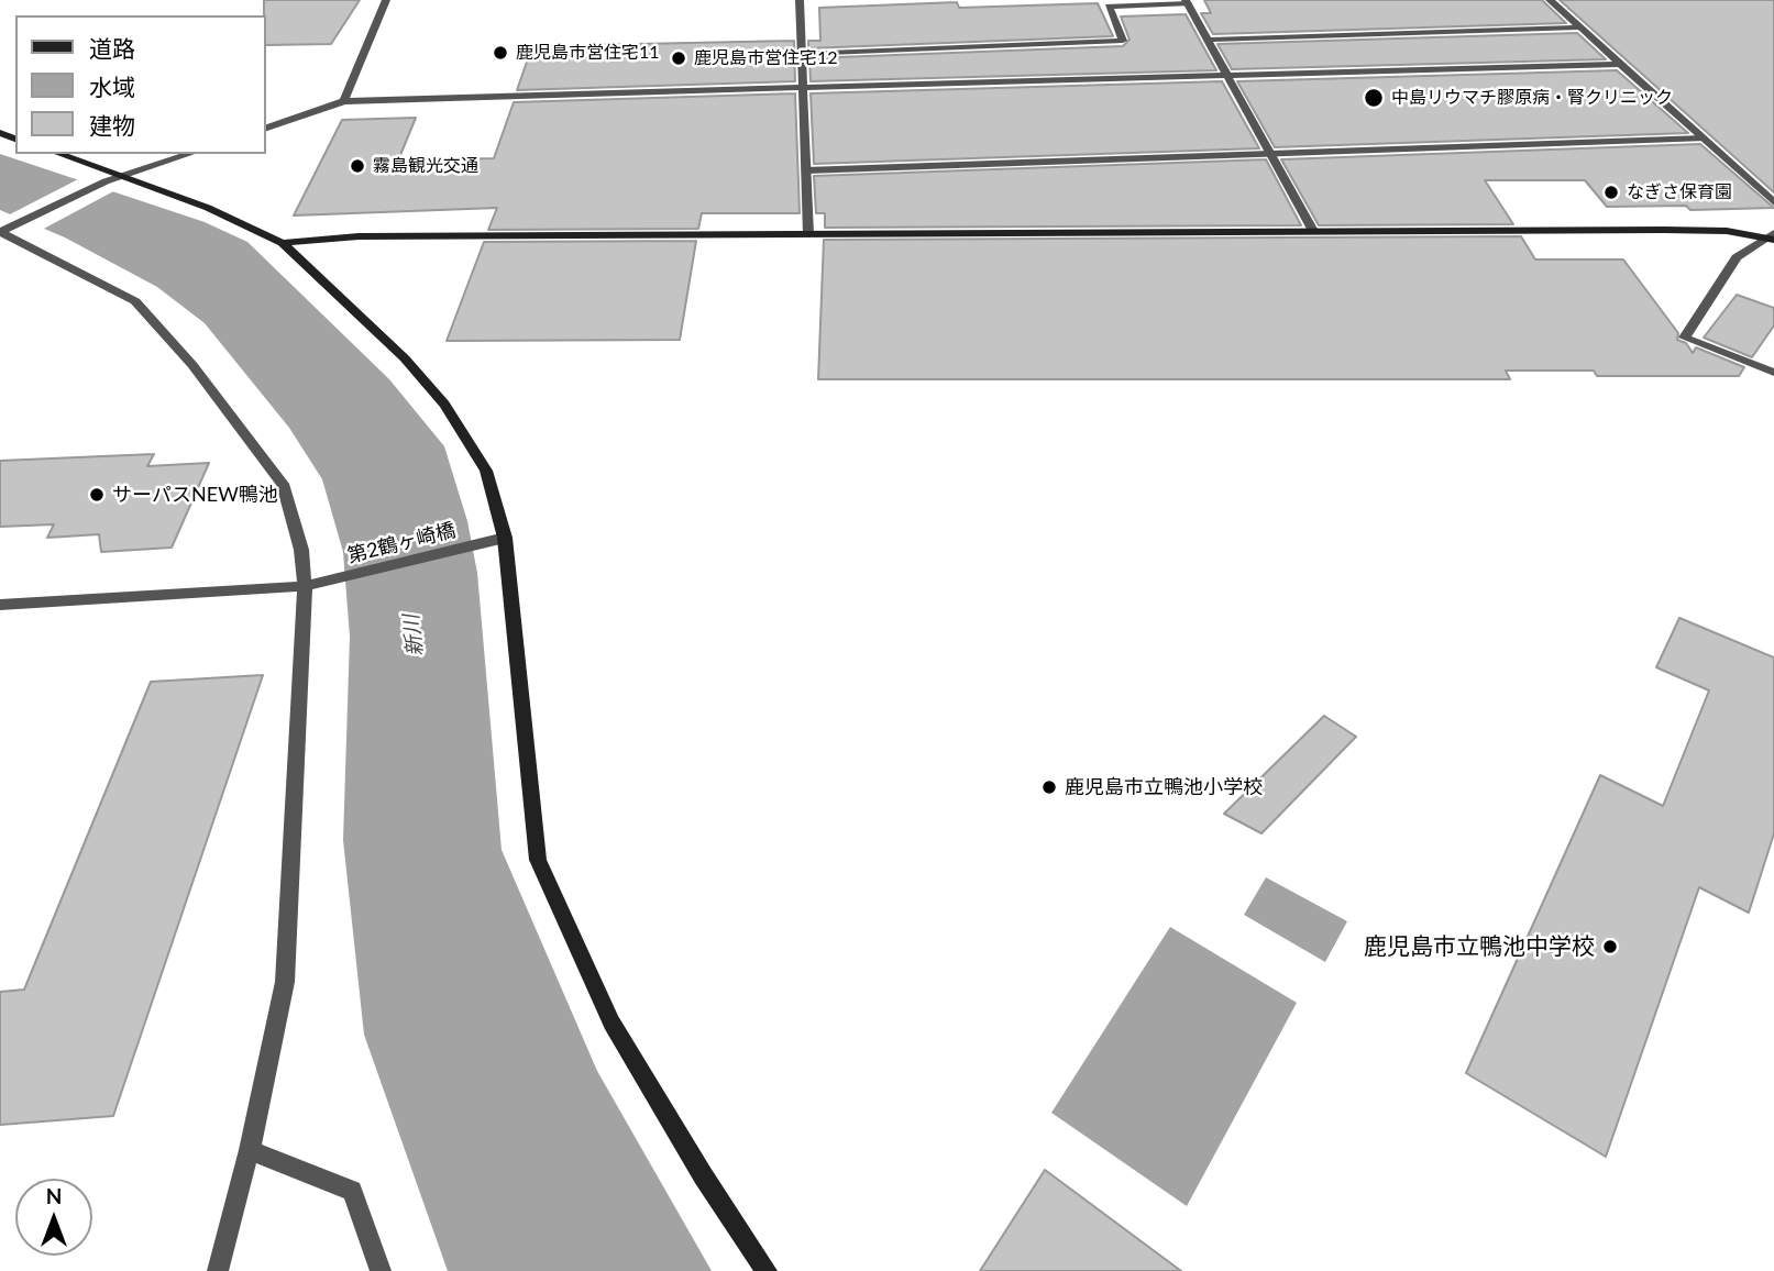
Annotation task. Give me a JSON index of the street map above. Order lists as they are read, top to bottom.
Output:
{
  "streets": {
    "street": ["第2鶴ヶ崎橋"]
  },
  "water": ["新川"],
  "places": [
    "鹿児島市営住宅11",
    "鹿児島市営住宅12",
    "中島リウマチ膠原病・腎クリニック",
    "霧島観光交通",
    "なぎさ保育園",
    "サーパスNEW鴨池",
    "鹿児島市立鴨池小学校",
    "鹿児島市立鴨池中学校"
  ],
  "legend": ["道路", "水域", "建物"],
  "north": "top"
}
